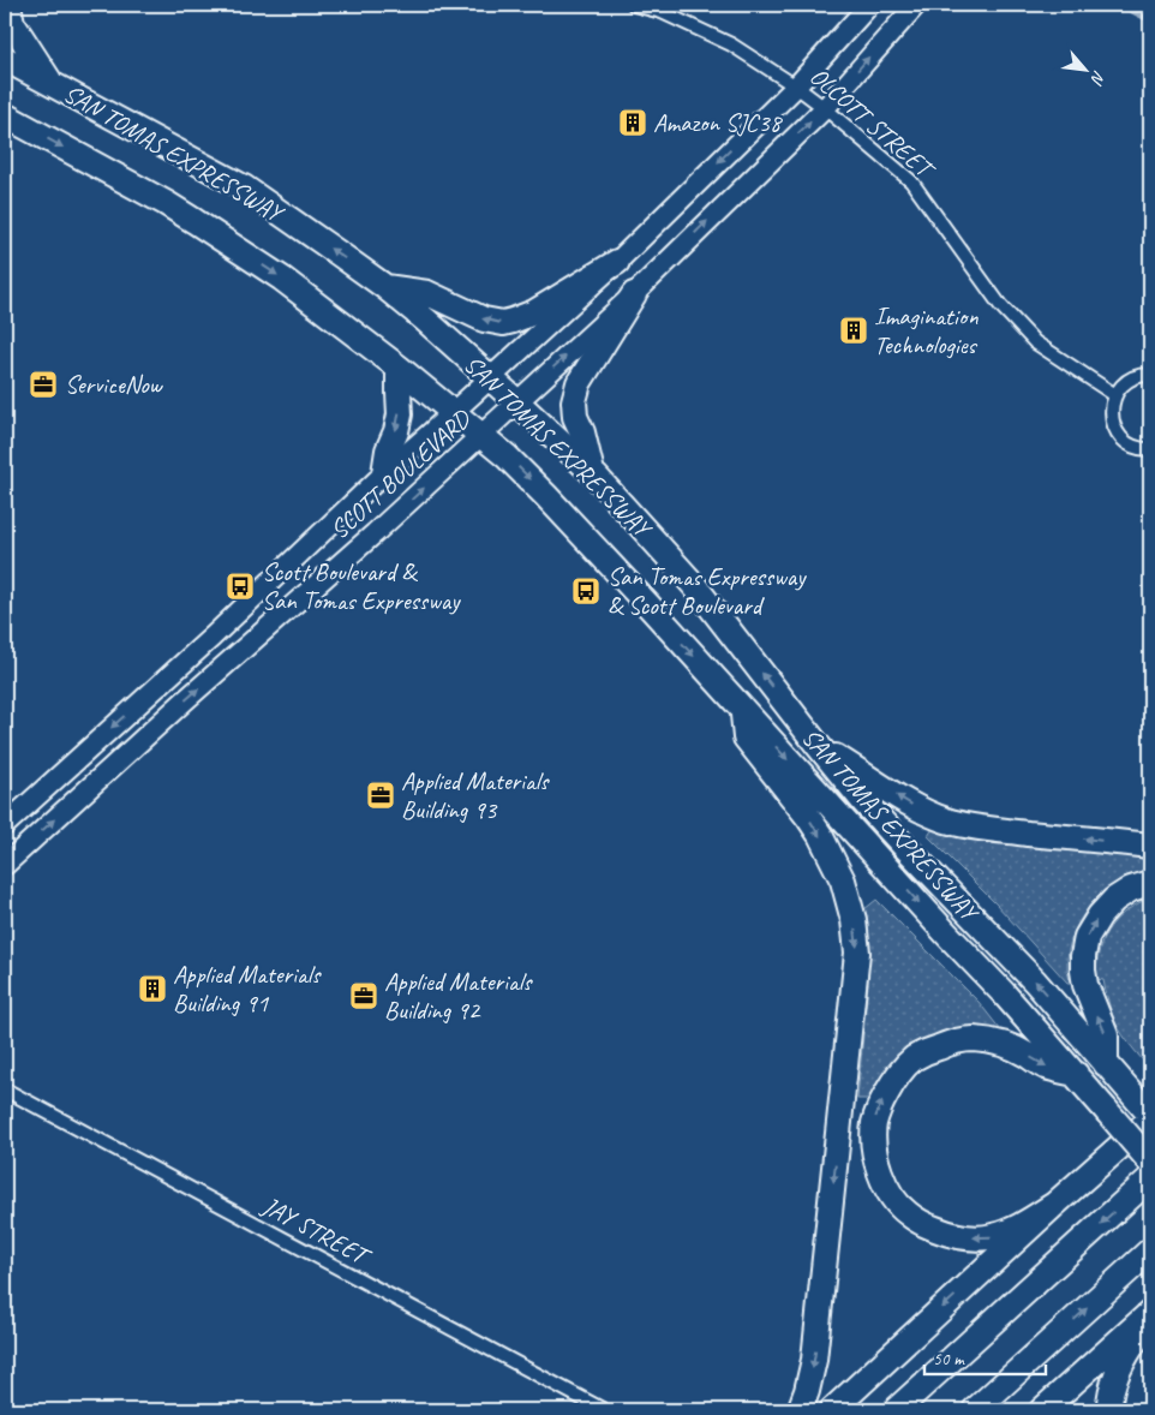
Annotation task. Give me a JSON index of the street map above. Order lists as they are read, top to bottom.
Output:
{
  "streets": {
    "highway": ["SAN TOMAS EXPRESSWAY"],
    "main road": ["SCOTT BOULEVARD"],
    "street": ["OLCOTT STREET", "JAY STREET"]
  },
  "crossings": [
    ["OLCOTT STREET", "SCOTT BOULEVARD"],
    ["SAN TOMAS EXPRESSWAY", "SCOTT BOULEVARD"]
  ],
  "places": {
    "building": ["Amazon SJC38", "Imagination Technologies", "Applied Materials Building 91"],
    "office": ["ServiceNow", "Applied Materials Building 93", "Applied Materials Building 92"],
    "bus stop": ["Scott Boulevard & San Tomas Expressway", "San Tomas Expressway & Scott Boulevard"]
  },
  "scale_bar": "50 m",
  "north": "bottom right"
}
